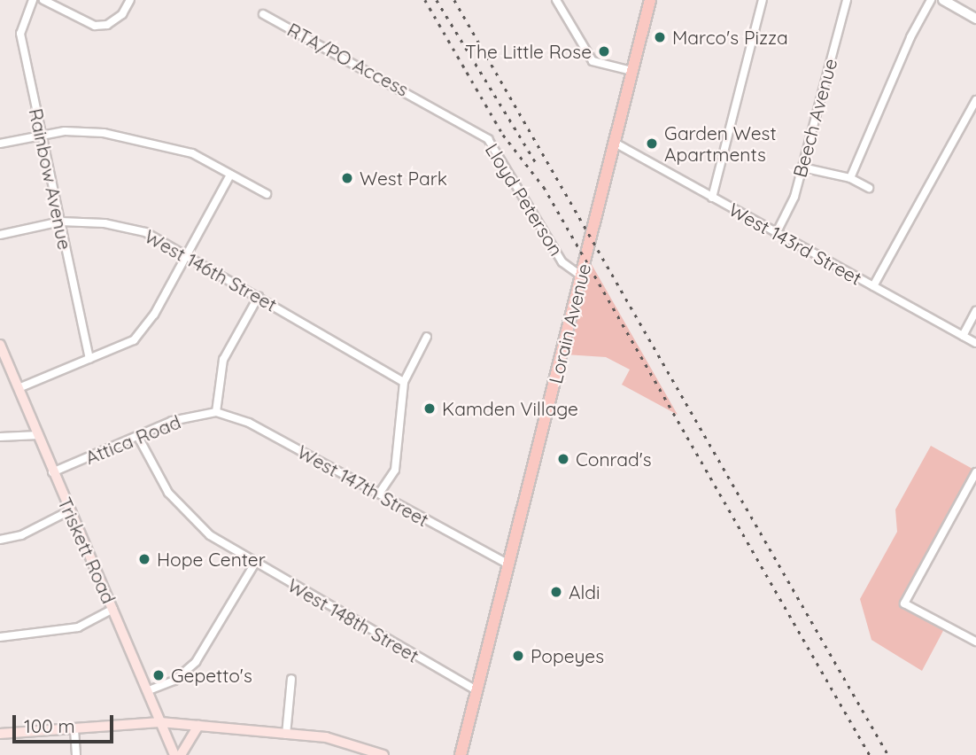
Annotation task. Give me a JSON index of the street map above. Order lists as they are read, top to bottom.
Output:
{
  "streets": {
    "main road": ["Lorain Avenue", "Triskett Road"],
    "street": [
      "RTA/PO Access",
      "Beech Avenue",
      "Rainbow Avenue",
      "Lloyd Peterson",
      "West 143rd Street",
      "West 146th Street",
      "Attica Road",
      "West 147th Street",
      "West 148th Street"
    ]
  },
  "crossings": [
    ["RTA/PO Access", "Lloyd Peterson"],
    ["Beech Avenue", "West 143rd Street"],
    ["Rainbow Avenue", "West 146th Street"],
    ["Lloyd Peterson", "Lorain Avenue"],
    ["West 143rd Street", "Lorain Avenue"],
    ["Lorain Avenue", "West 147th Street"],
    ["Lorain Avenue", "West 148th Street"],
    ["Attica Road", "West 147th Street"],
    ["Attica Road", "Triskett Road"],
    ["Attica Road", "West 148th Street"]
  ],
  "places": [
    "Marco's Pizza",
    "The Little Rose",
    "Garden West Apartments",
    "West Park",
    "Kamden Village",
    "Conrad's",
    "Hope Center",
    "Aldi",
    "Popeyes",
    "Gepetto's"
  ],
  "scale_bar": "100 m"
}
